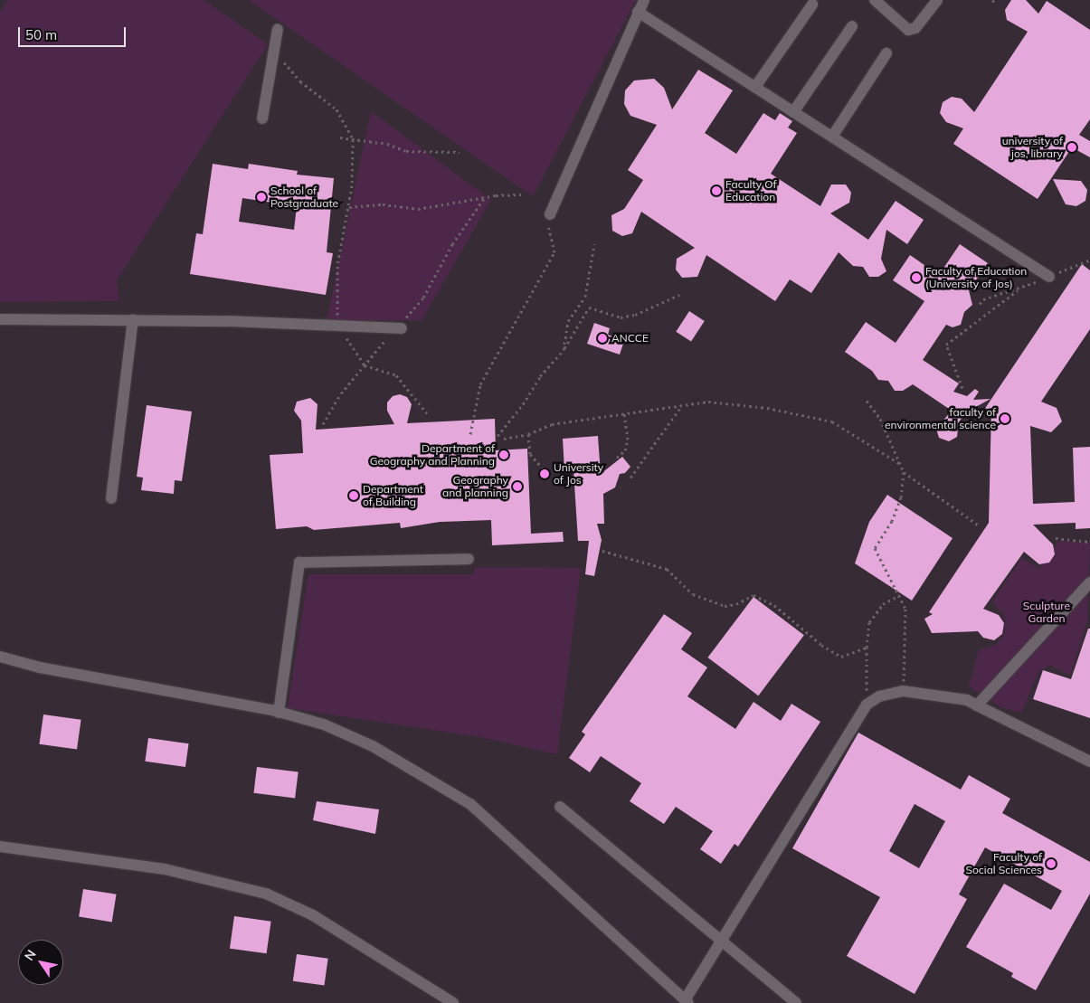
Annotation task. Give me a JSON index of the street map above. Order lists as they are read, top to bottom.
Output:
{
  "parks": ["Sculpture Garden"],
  "places": [
    "university of jos, library",
    "Faculty Of Education",
    "School of Postgraduate",
    "Faculty of Education (University of Jos)",
    "ANCCE",
    "faculty of environmental science",
    "Department of Geography and Planning",
    "University of Jos",
    "Geography and planning",
    "Department of Building",
    "Faculty of Social Sciences"
  ],
  "scale_bar": "50 m",
  "north": "top left"
}
